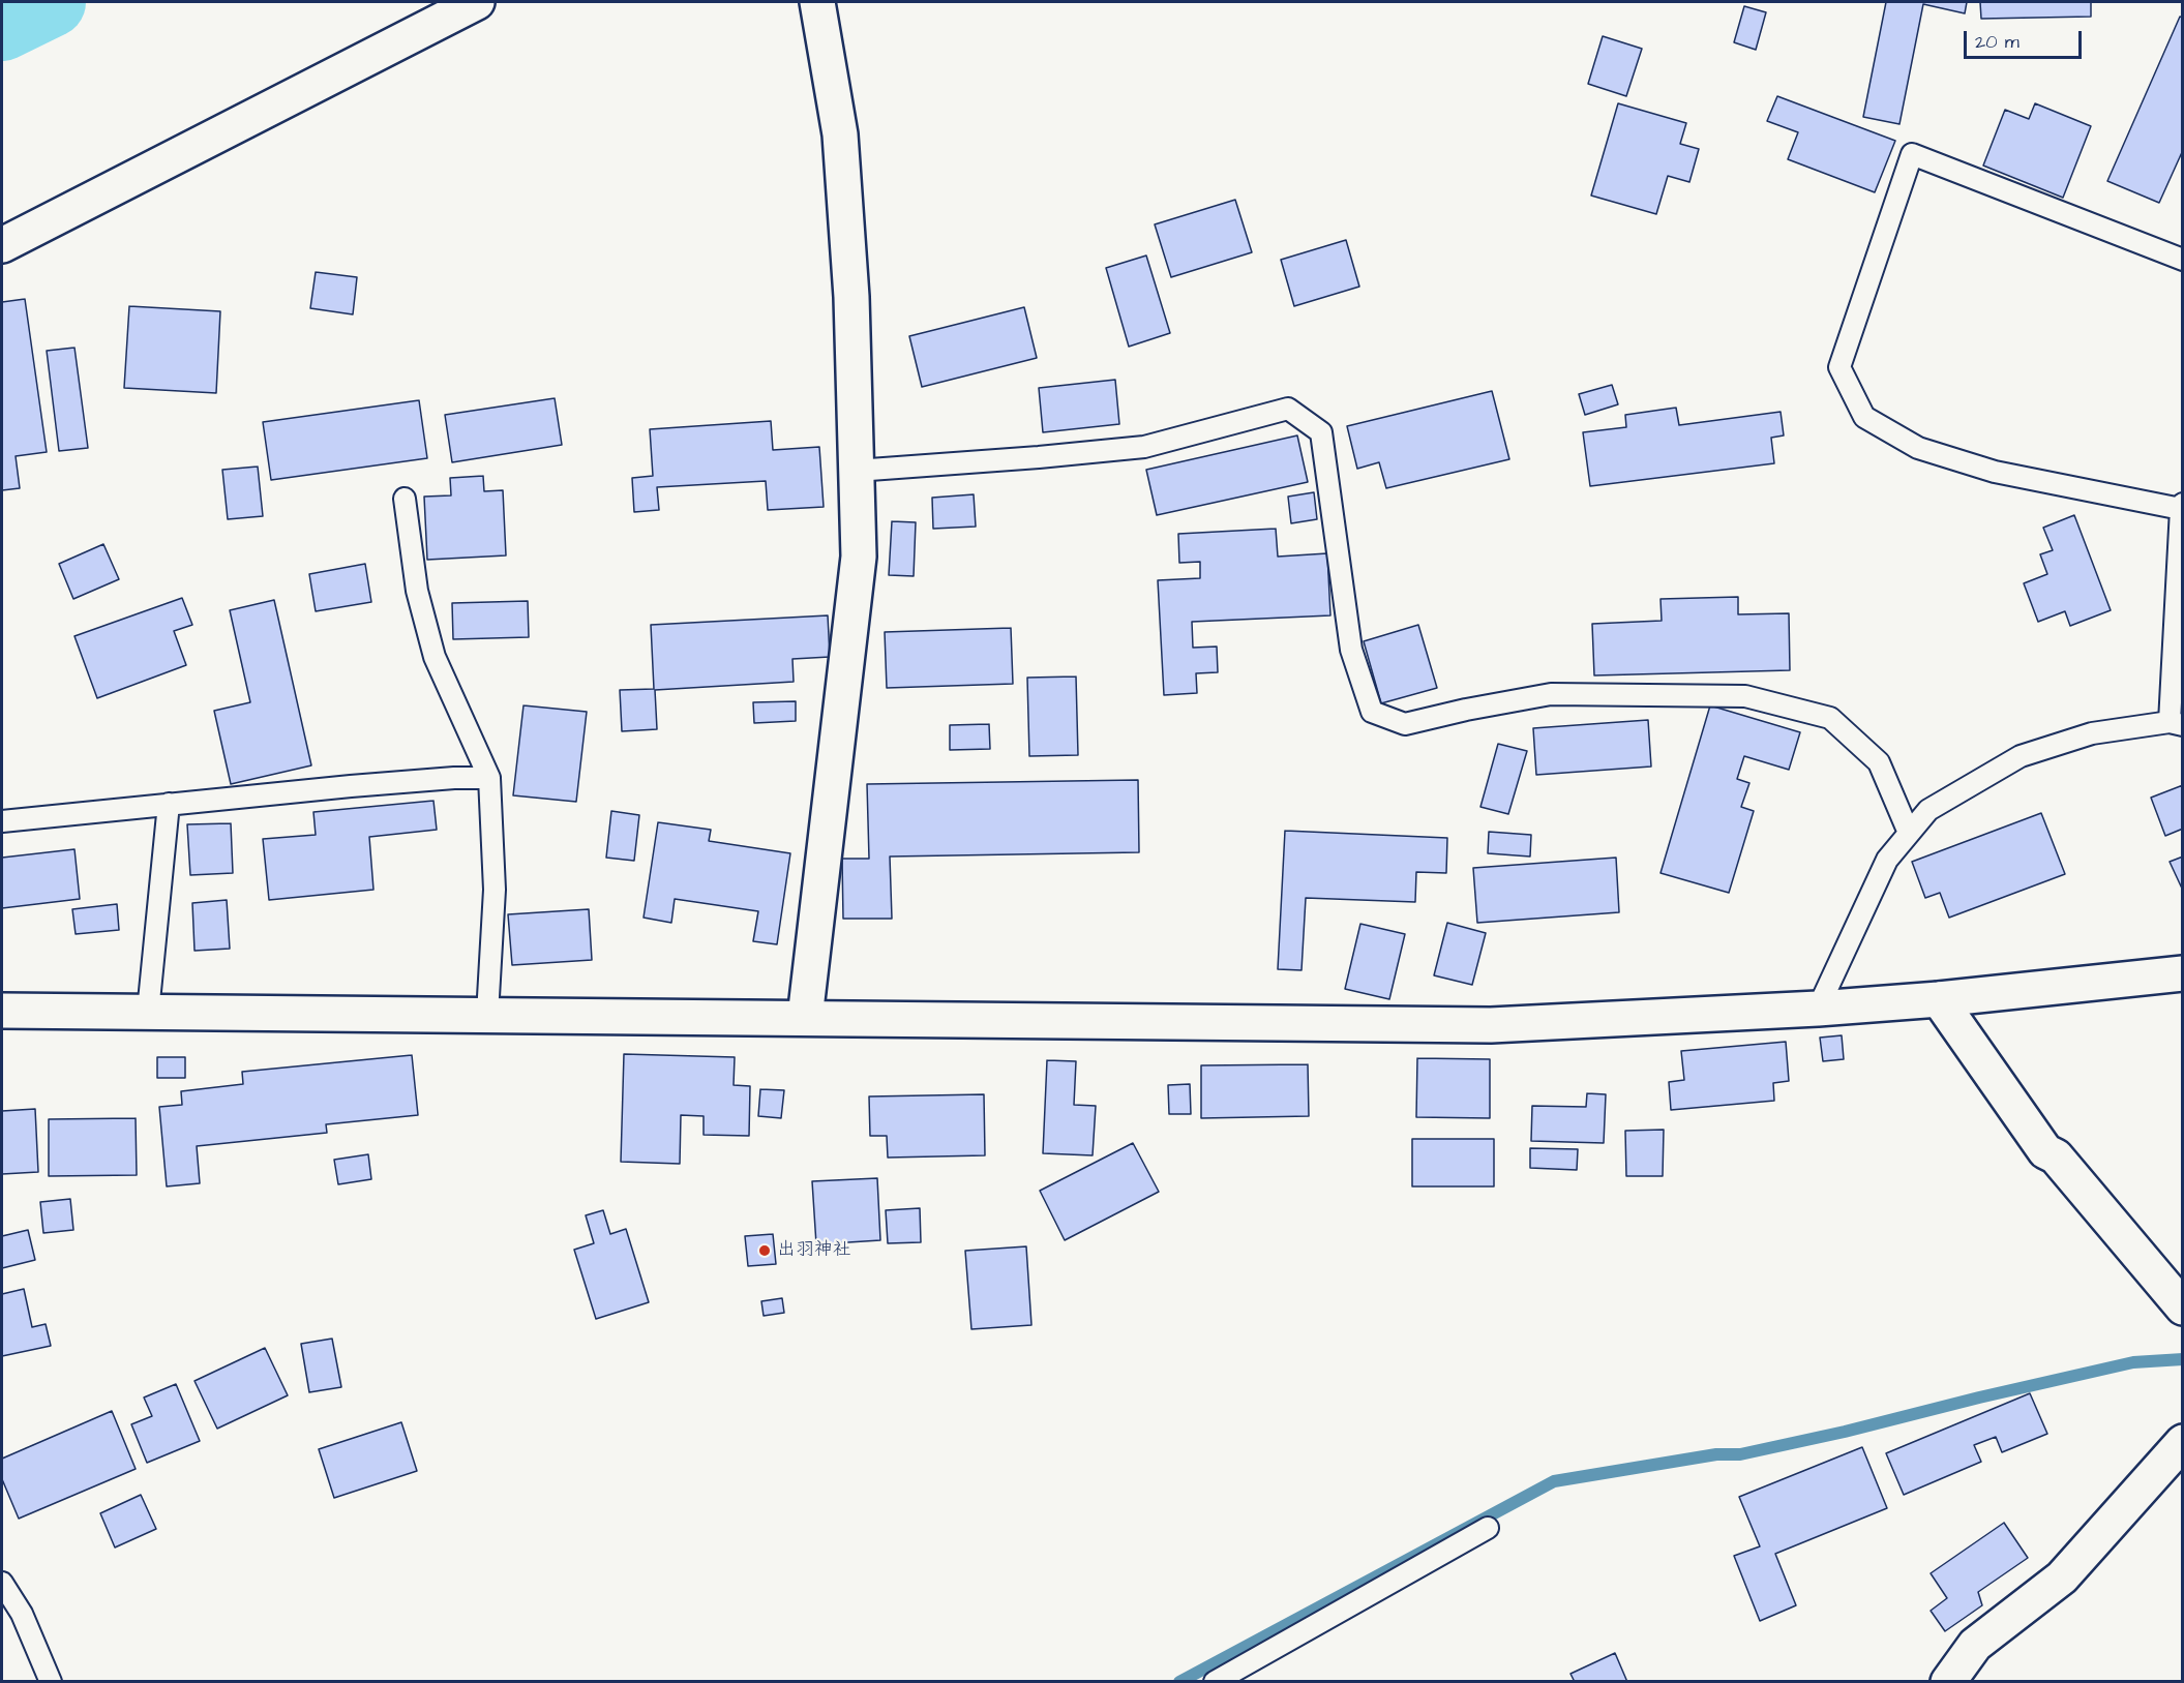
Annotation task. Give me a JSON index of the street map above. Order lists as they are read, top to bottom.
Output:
{
  "places": ["出羽神社"],
  "scale_bar": "20 m"
}
